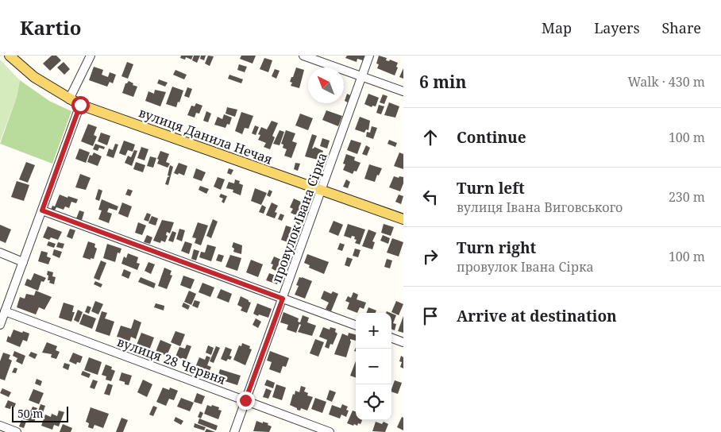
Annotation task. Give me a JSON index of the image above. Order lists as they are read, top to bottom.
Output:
{
  "streets": {
    "main road": ["вулиця Данила Нечая"],
    "street": ["провулок Івана Сірка", "вулиця 28 Червня"]
  },
  "crossings": [
    ["вулиця Данила Нечая", "провулок Івана Сірка"],
    ["провулок Івана Сірка", "вулиця 28 Червня"]
  ],
  "scale_bar": "50 m",
  "north": "top left",
  "page": {
    "header": "Kartio",
    "nav": ["Map", "Layers", "Share"],
    "heading": ["6 min", "Walk · 430 m"],
    "list": [
      ["Continue", "100 m"],
      ["Turn left", "вулиця Івана Виговського", "230 m"],
      ["Turn right", "провулок Івана Сірка", "100 m"],
      "Arrive at destination"
    ],
    "map_buttons": ["+", "−"],
    "scale": "50 m"
  }
}
